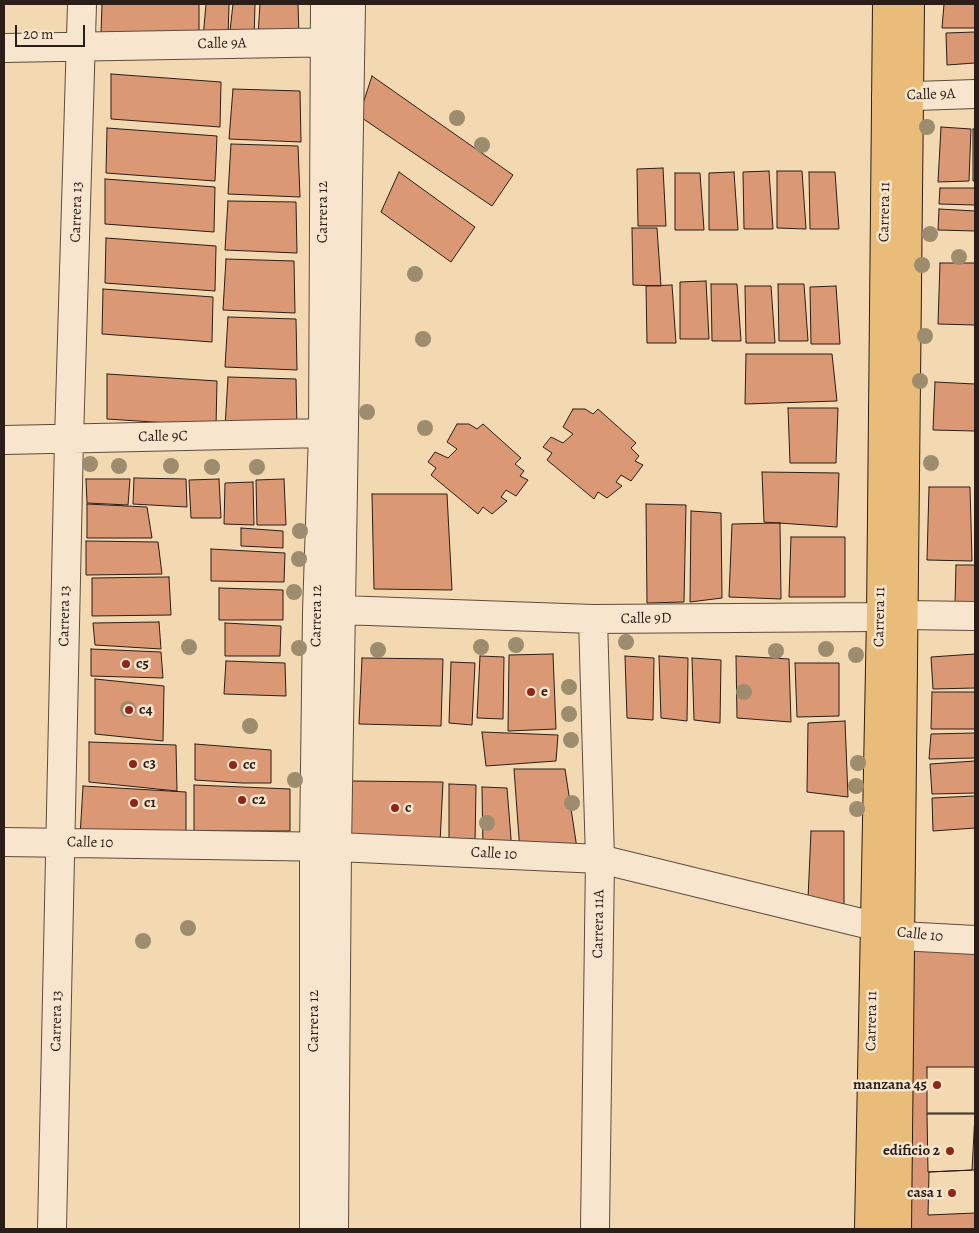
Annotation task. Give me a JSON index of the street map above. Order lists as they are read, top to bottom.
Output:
{
  "streets": {
    "main road": ["Carrera 11"],
    "street": [
      "Calle 9A",
      "Carrera 13",
      "Carrera 12",
      "Calle 9C",
      "Calle 9D",
      "Calle 10",
      "Carrera 11A"
    ]
  },
  "crossings": [
    ["Calle 9A", "Carrera 13"],
    ["Calle 9A", "Carrera 12"],
    ["Calle 9A", "Carrera 11"],
    ["Carrera 13", "Calle 9C"],
    ["Carrera 13", "Calle 10"],
    ["Carrera 12", "Calle 9C"],
    ["Carrera 12", "Calle 9D"],
    ["Carrera 12", "Calle 10"],
    ["Carrera 11", "Calle 9D"],
    ["Carrera 11", "Calle 10"],
    ["Calle 9D", "Carrera 11A"],
    ["Calle 10", "Carrera 11A"]
  ],
  "places": [
    "c5",
    "e",
    "c4",
    "c3",
    "cc",
    "c2",
    "c1",
    "c",
    "manzana 45",
    "edificio 2",
    "casa 1"
  ],
  "scale_bar": "20 m"
}
